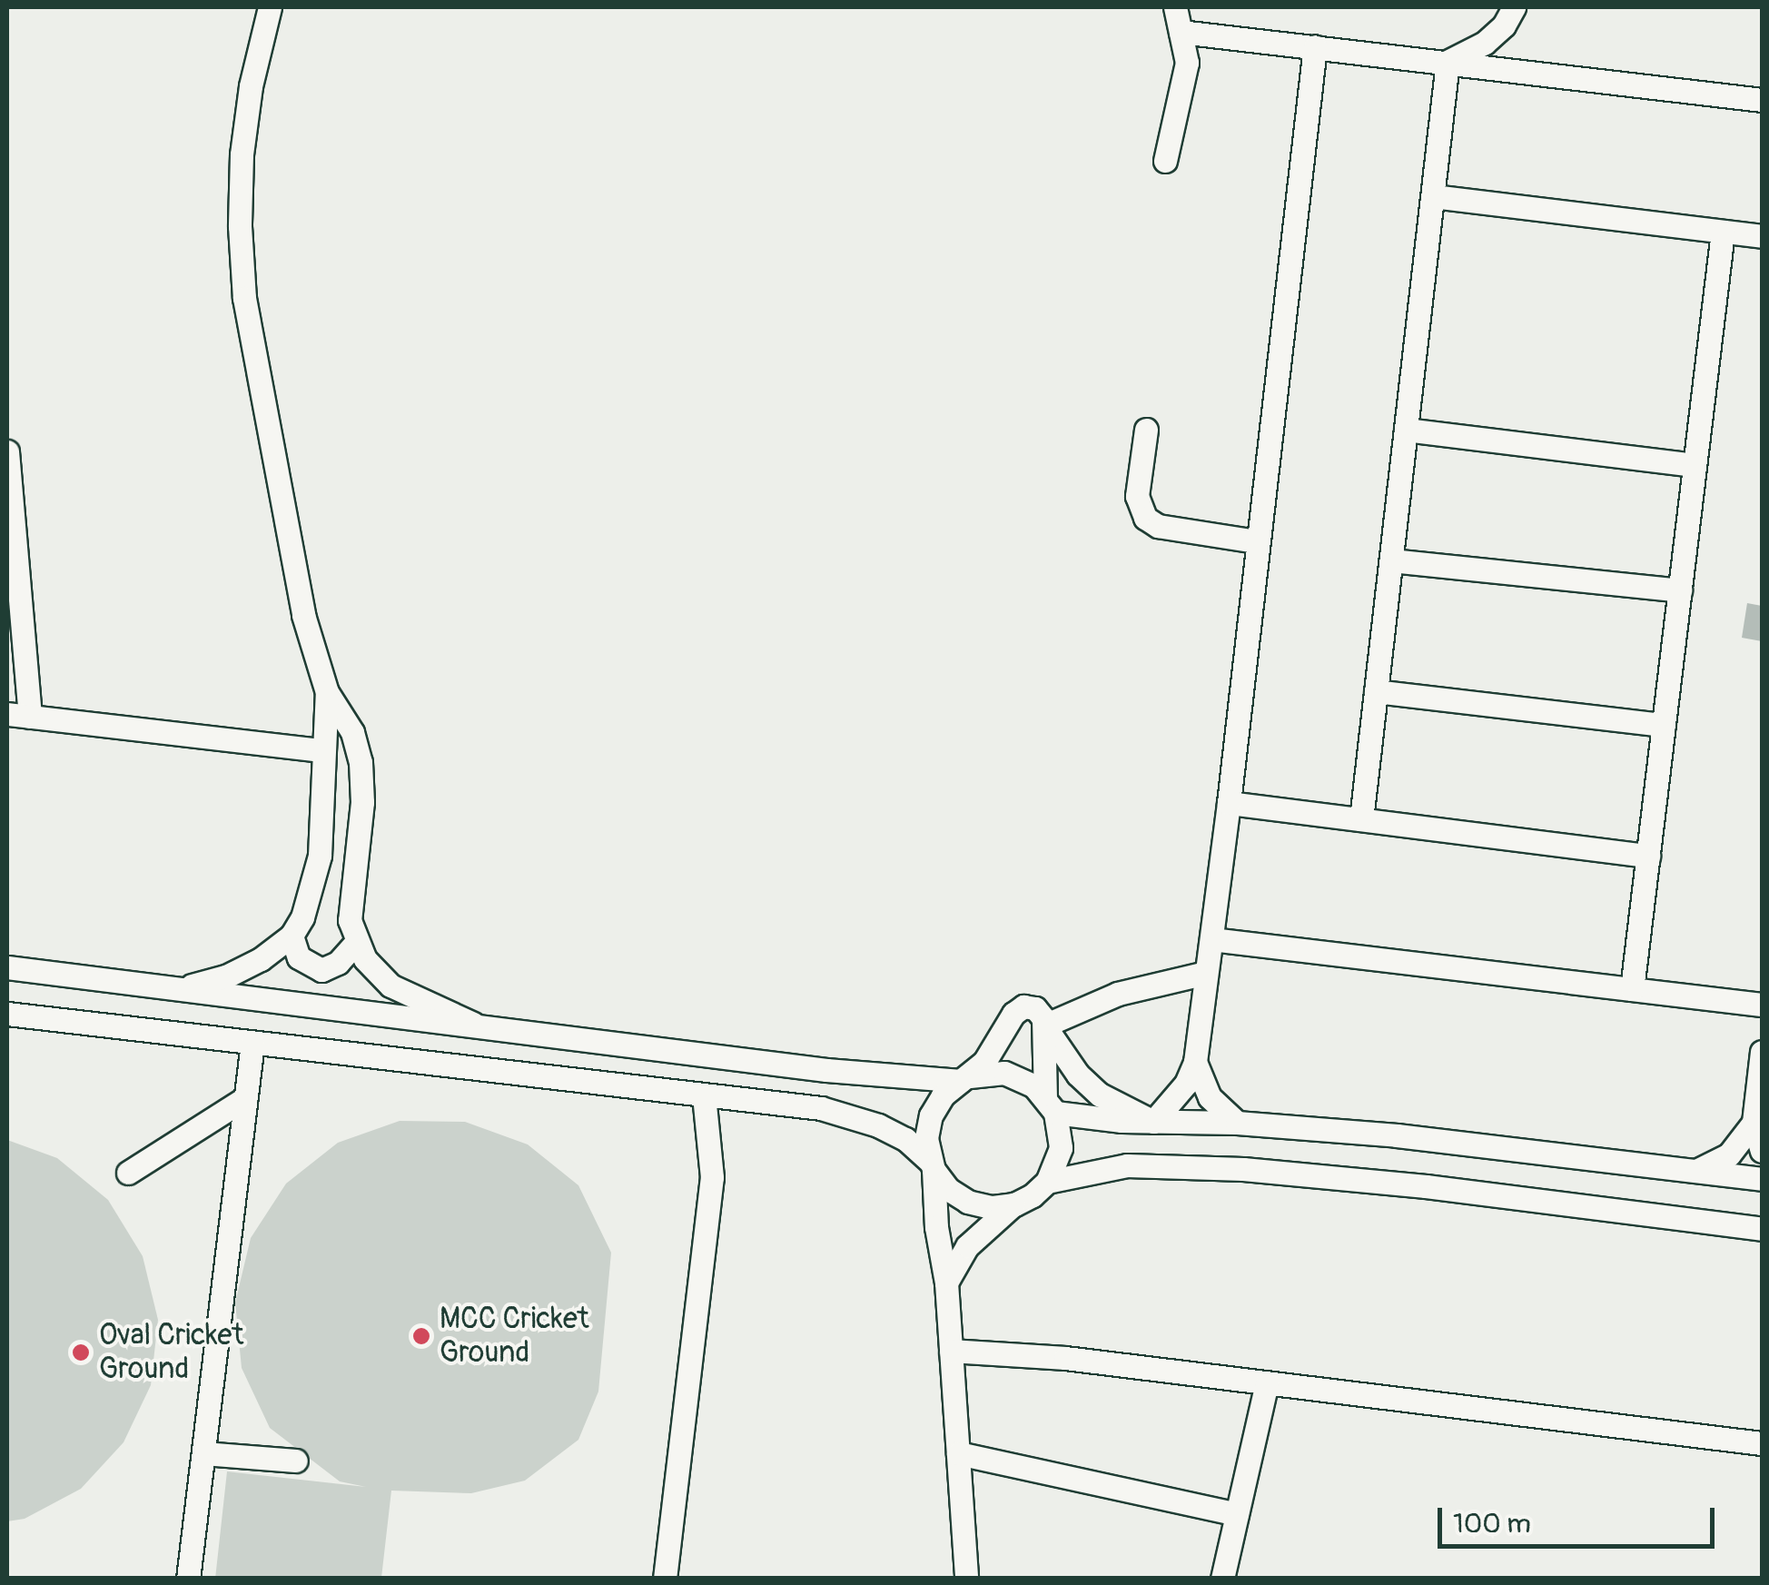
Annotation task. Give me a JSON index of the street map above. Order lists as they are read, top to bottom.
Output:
{
  "places": ["MCC Cricket Ground", "Oval Cricket Ground"],
  "scale_bar": "100 m"
}
